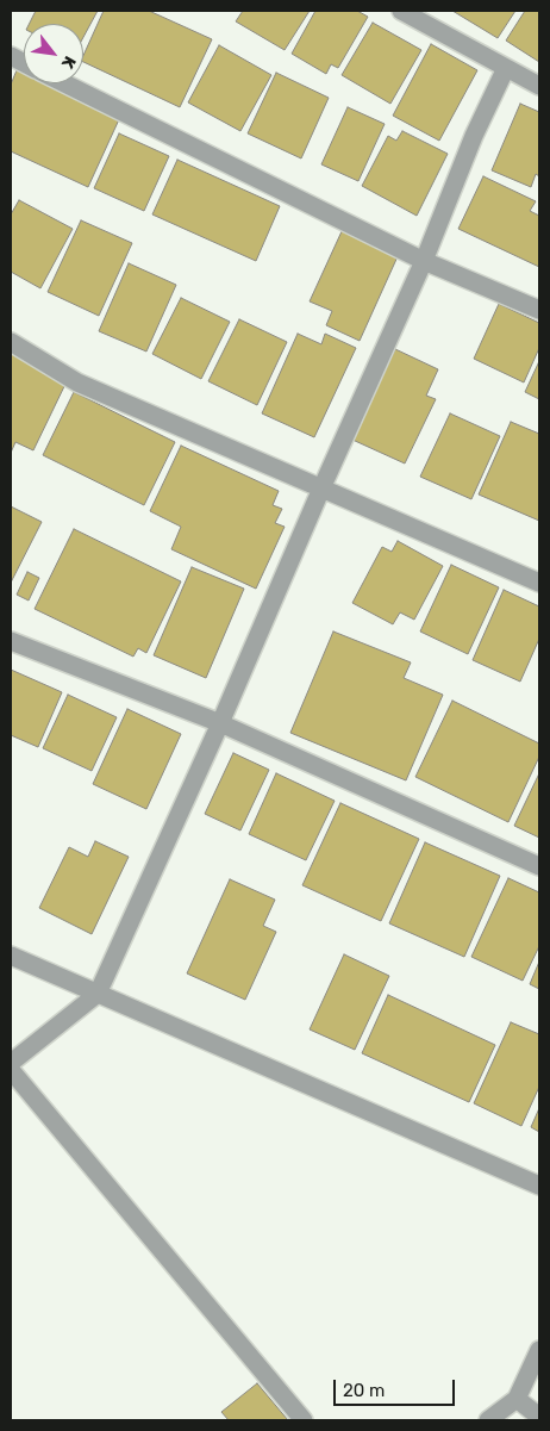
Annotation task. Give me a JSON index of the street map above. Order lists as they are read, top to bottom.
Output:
{
  "scale_bar": "20 m",
  "north": "bottom right"
}
